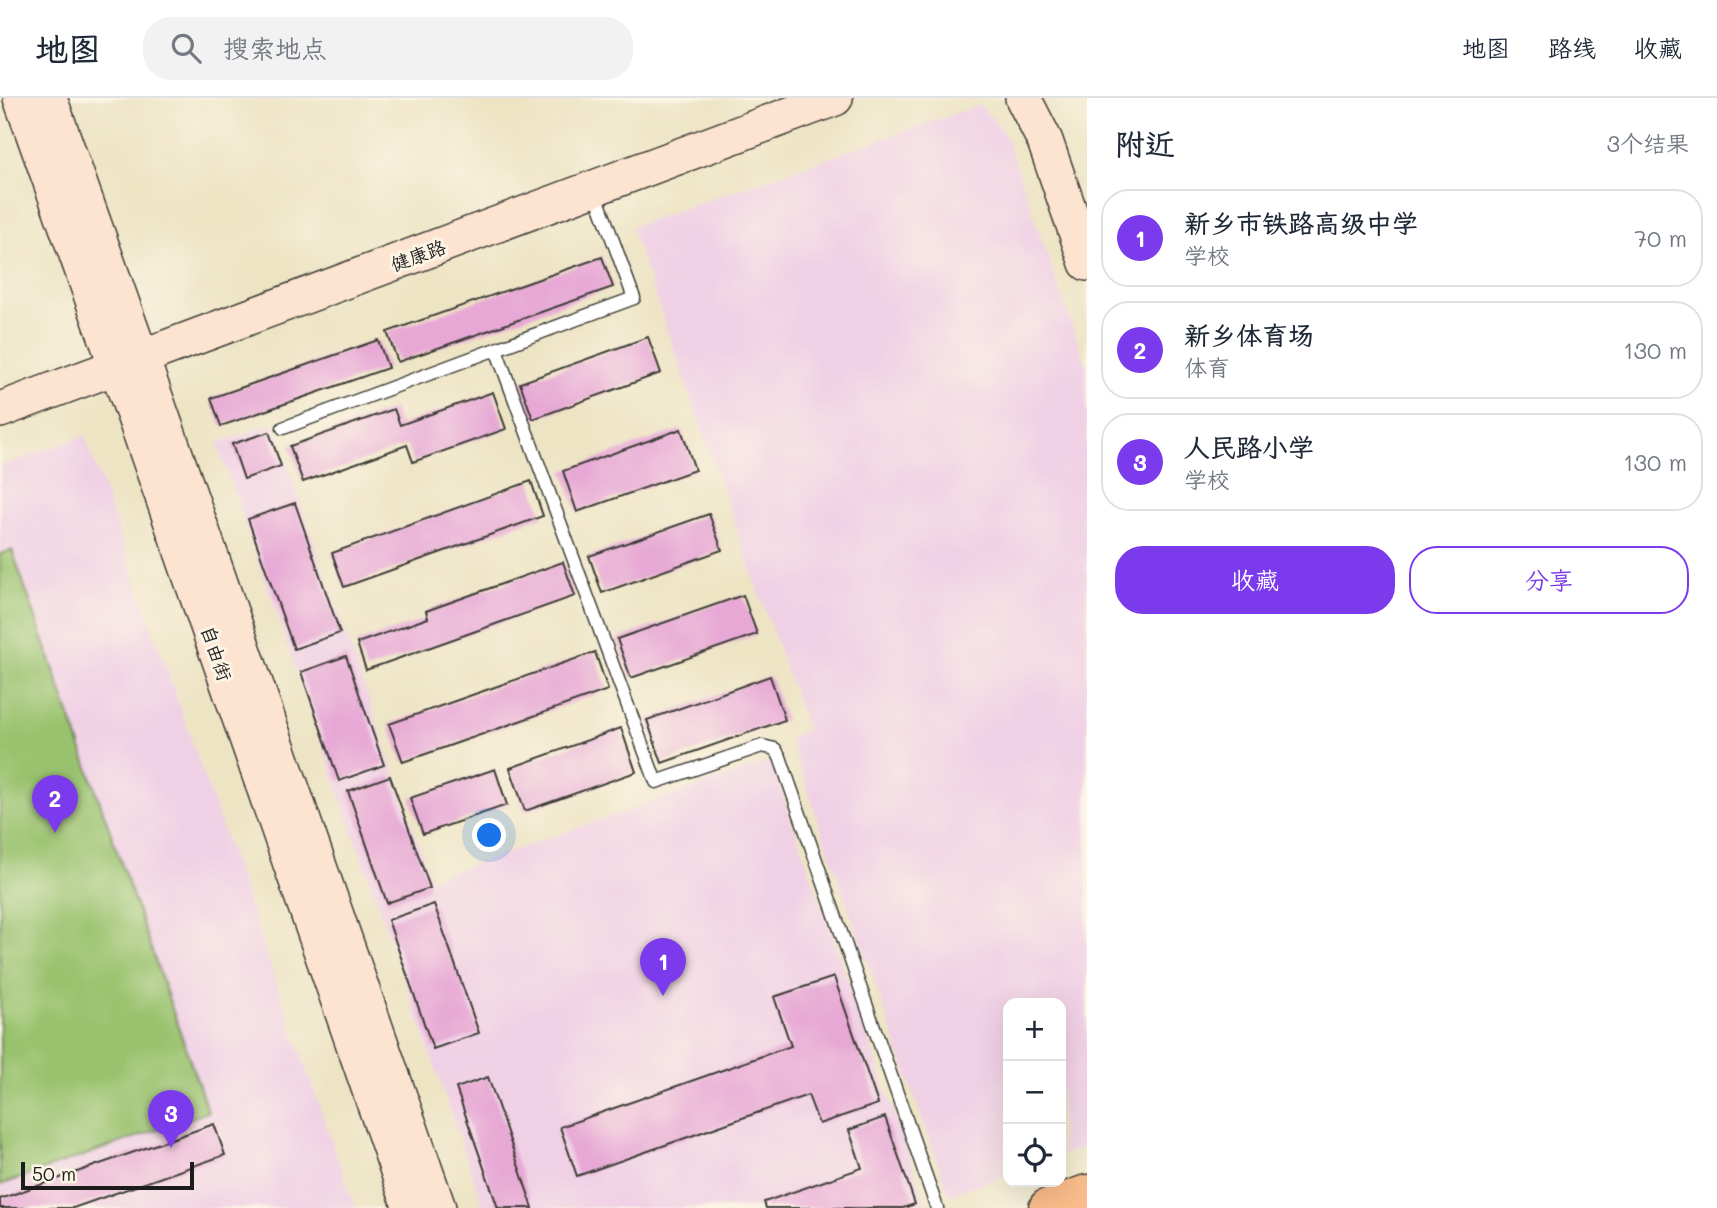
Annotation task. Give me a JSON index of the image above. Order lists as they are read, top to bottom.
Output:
{
  "streets": {
    "street": ["健康路", "自由街"]
  },
  "crossings": [
    ["健康路", "自由街"]
  ],
  "scale_bar": "50 m",
  "page": {
    "header": "地图",
    "search": "搜索地点",
    "nav": ["地图", "路线", "收藏"],
    "heading": ["附近", "3个结果"],
    "list": [
      {
        "mark": "1",
        "name": "新乡市铁路高级中学",
        "note": "学校",
        "value": "70 m"
      },
      {
        "mark": "2",
        "name": "新乡体育场",
        "note": "体育",
        "value": "130 m"
      },
      {
        "mark": "3",
        "name": "人民路小学",
        "note": "学校",
        "value": "130 m"
      }
    ],
    "buttons": ["收藏", "分享"],
    "pins": ["2", "1", "3"],
    "map_buttons": ["+", "−"],
    "scale": "50 m"
  }
}
